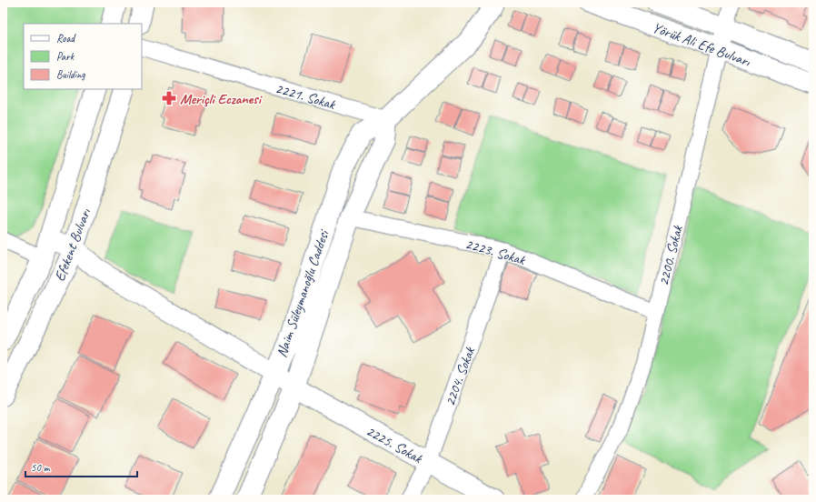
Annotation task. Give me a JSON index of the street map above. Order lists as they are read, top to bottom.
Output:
{
  "streets": {
    "street": [
      "Yörük Ali Efe Bulvarı",
      "2221. Sokak",
      "Efekent Bulvarı",
      "2223. Sokak",
      "2200. Sokak",
      "Naim Süleymanoğlu Caddesi",
      "2204. Sokak",
      "2225. Sokak"
    ]
  },
  "crossings": [
    ["Yörük Ali Efe Bulvarı", "2200. Sokak"],
    ["2221. Sokak", "Naim Süleymanoğlu Caddesi"],
    ["Efekent Bulvarı", "2225. Sokak"],
    ["2223. Sokak", "2200. Sokak"],
    ["2223. Sokak", "Naim Süleymanoğlu Caddesi"],
    ["2223. Sokak", "2204. Sokak"],
    ["Naim Süleymanoğlu Caddesi", "2225. Sokak"],
    ["2204. Sokak", "2225. Sokak"]
  ],
  "places": {
    "pharmacy": ["Meriçli Eczanesi"]
  },
  "legend": ["Road", "Park", "Building"],
  "scale_bar": "50 m"
}
